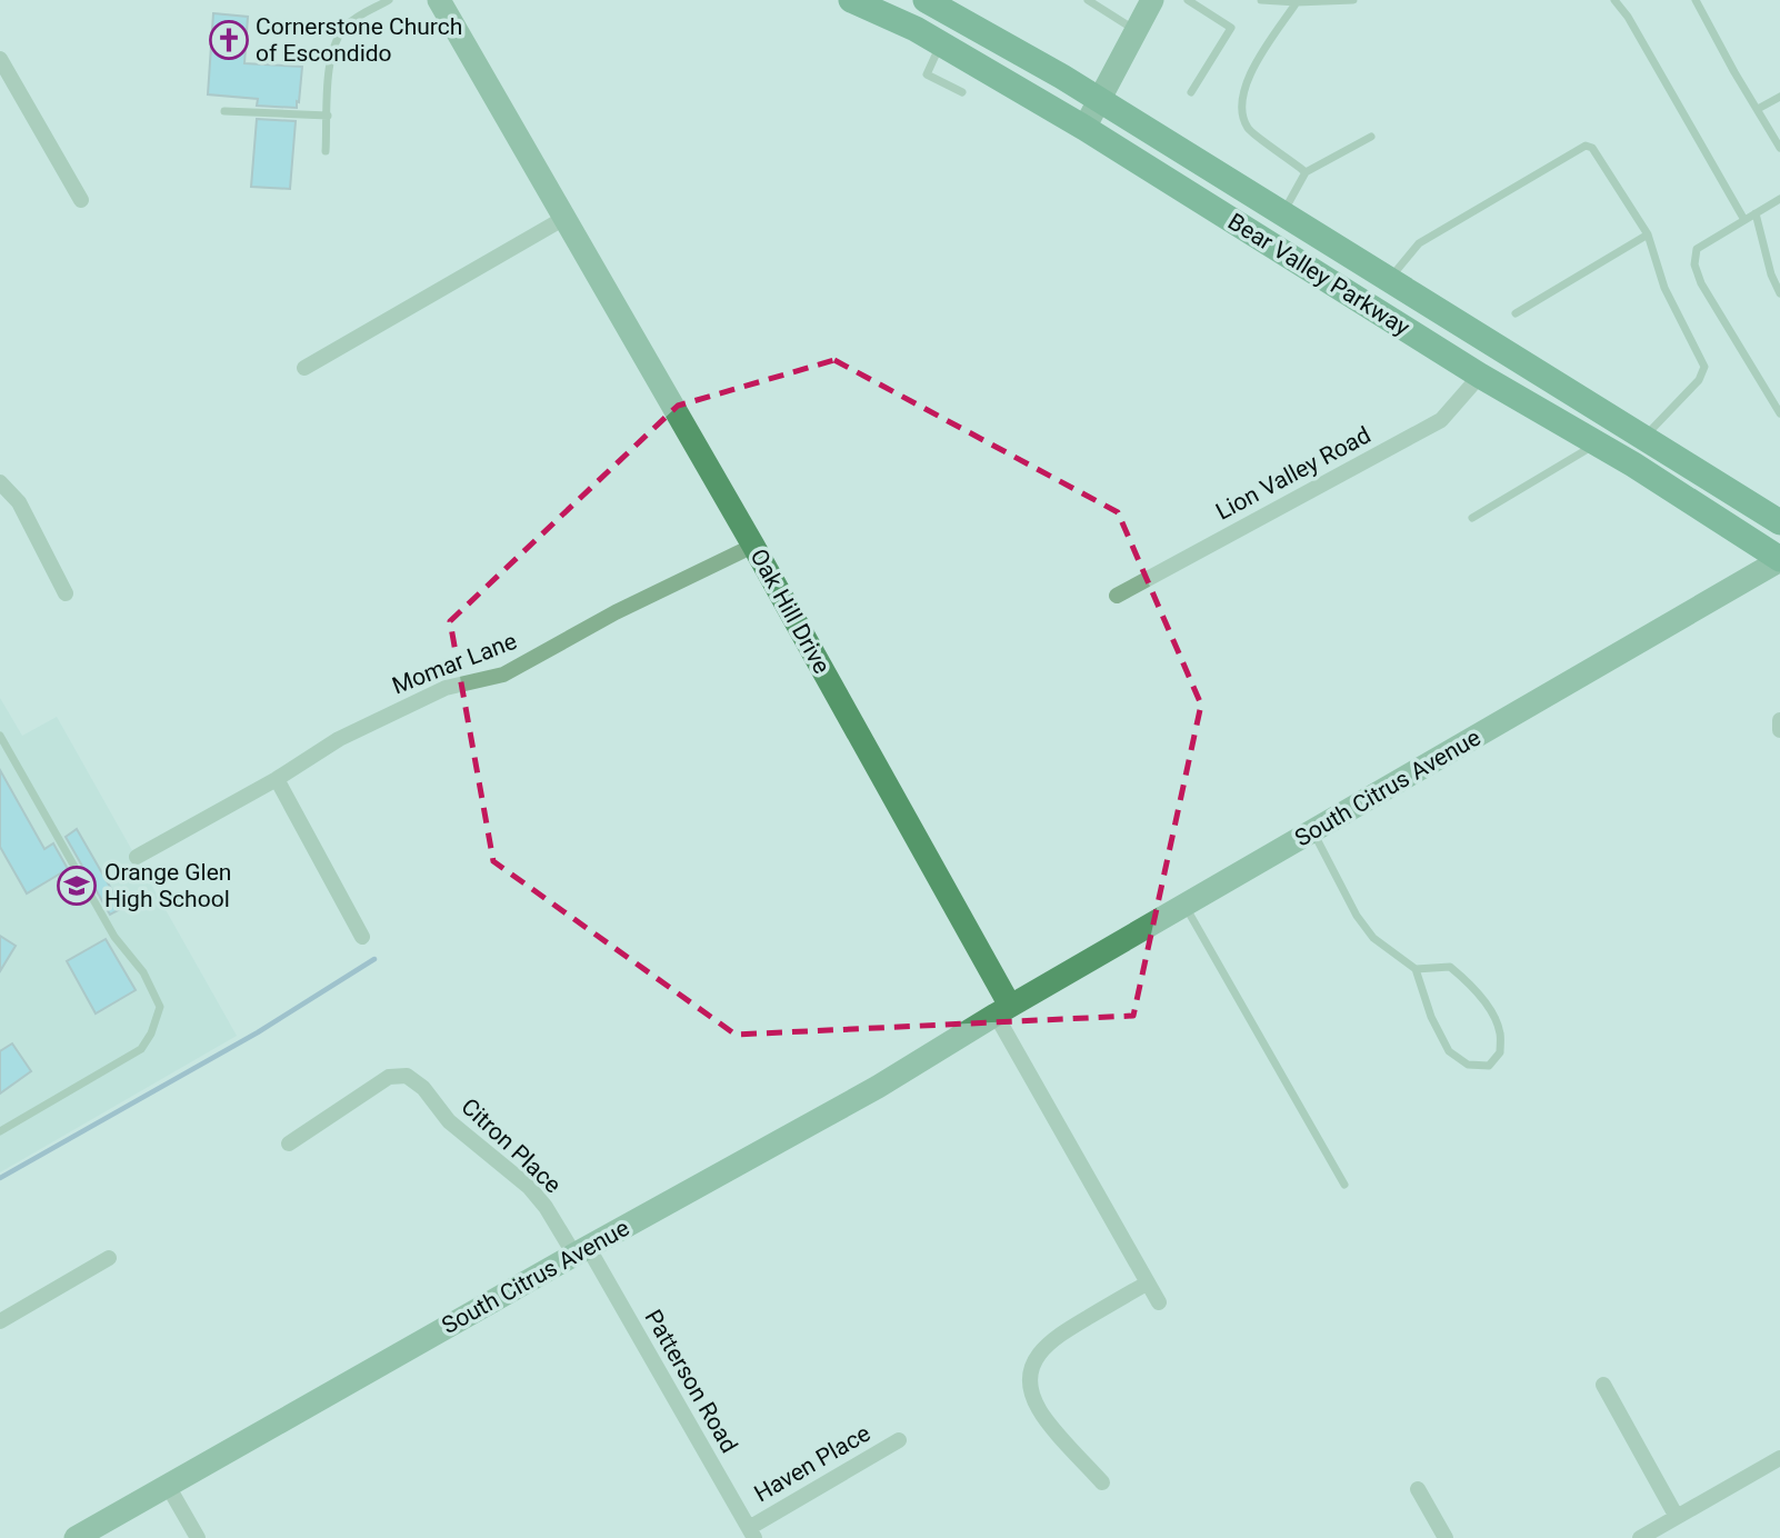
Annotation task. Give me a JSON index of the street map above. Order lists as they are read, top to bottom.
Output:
{
  "streets": {
    "main road": ["Bear Valley Parkway"],
    "street": [
      "Lion Valley Road",
      "Oak Hill Drive",
      "Momar Lane",
      "South Citrus Avenue",
      "Citron Place",
      "Patterson Road",
      "Haven Place"
    ]
  },
  "crossings": [
    ["Bear Valley Parkway", "Lion Valley Road"],
    ["Bear Valley Parkway", "South Citrus Avenue"],
    ["Oak Hill Drive", "Momar Lane"],
    ["Oak Hill Drive", "South Citrus Avenue"],
    ["South Citrus Avenue", "Citron Place"],
    ["South Citrus Avenue", "Patterson Road"],
    ["Citron Place", "Patterson Road"],
    ["Patterson Road", "Haven Place"]
  ],
  "places": {
    "church": ["Cornerstone Church of Escondido"],
    "school or university": ["Orange Glen High School"]
  }
}
